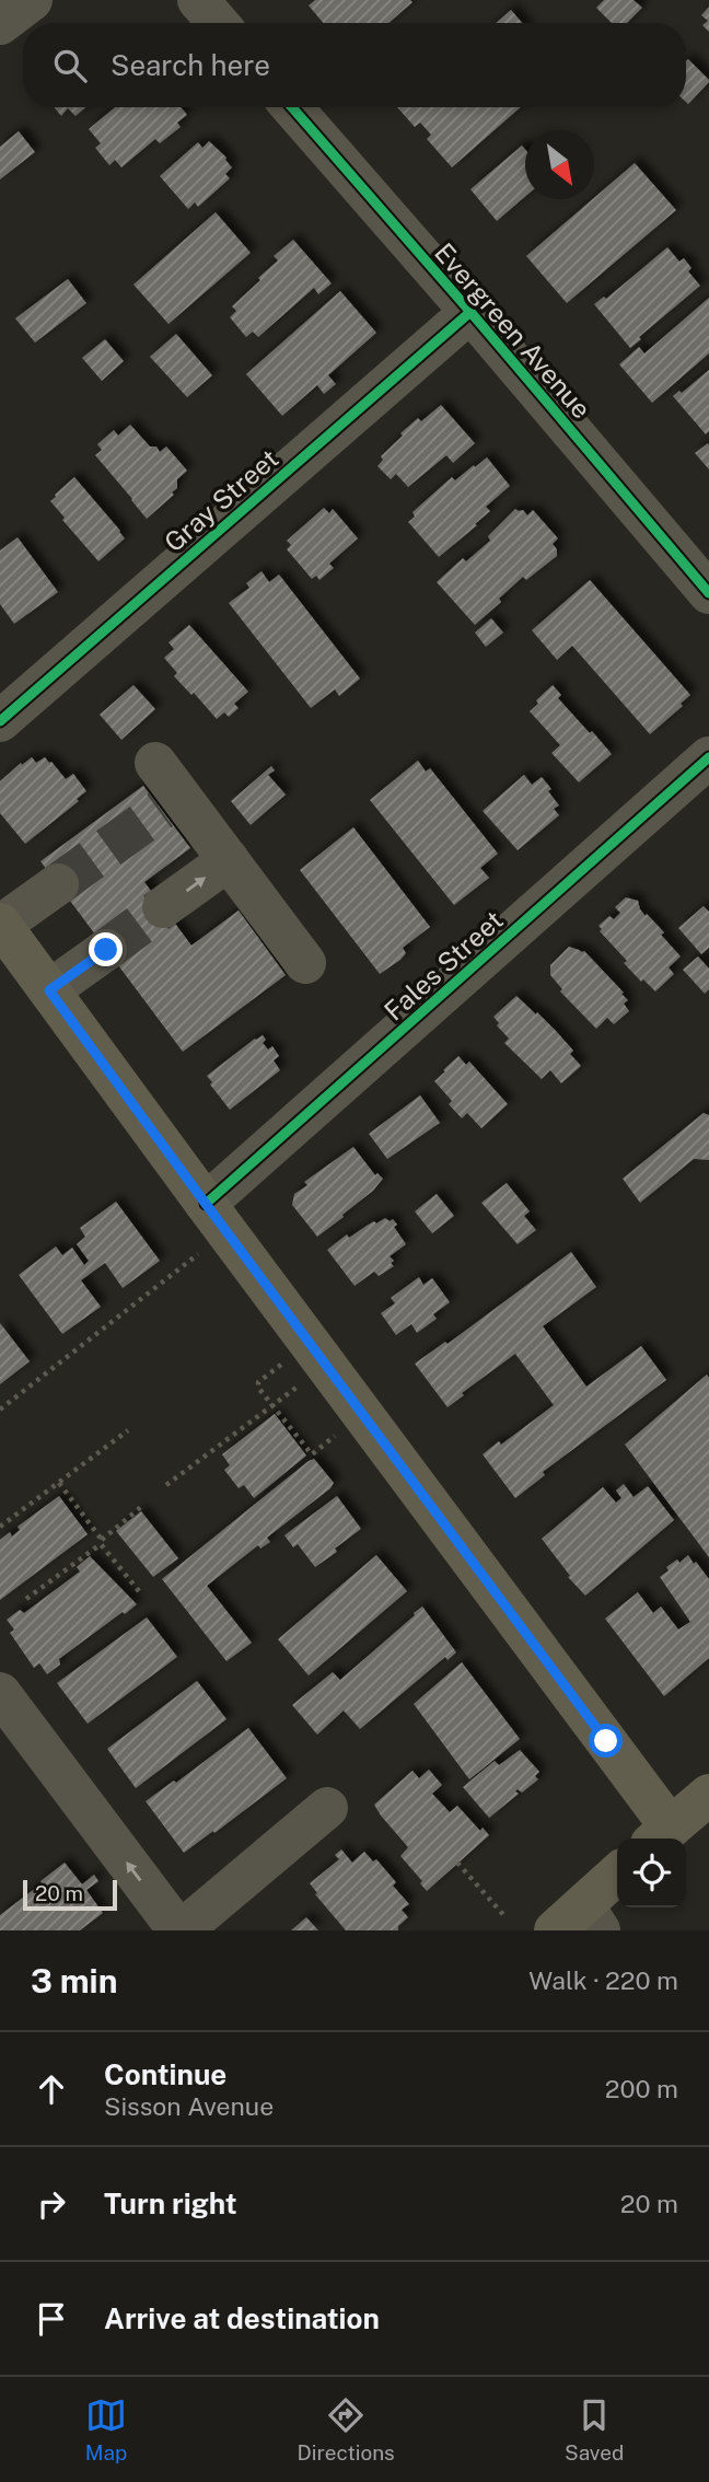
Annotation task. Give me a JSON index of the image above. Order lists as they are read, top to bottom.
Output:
{
  "streets": {
    "street": ["Evergreen Avenue", "Gray Street", "Fales Street"]
  },
  "crossings": [
    ["Evergreen Avenue", "Gray Street"]
  ],
  "scale_bar": "20 m",
  "north": "bottom right",
  "page": {
    "search": "Search here",
    "scale": "20 m",
    "heading": ["3 min", "Walk · 220 m"],
    "list": [
      ["Continue", "Sisson Avenue", "200 m"],
      ["Turn right", "20 m"],
      "Arrive at destination"
    ],
    "nav": ["Map", "Directions", "Saved"]
  }
}
